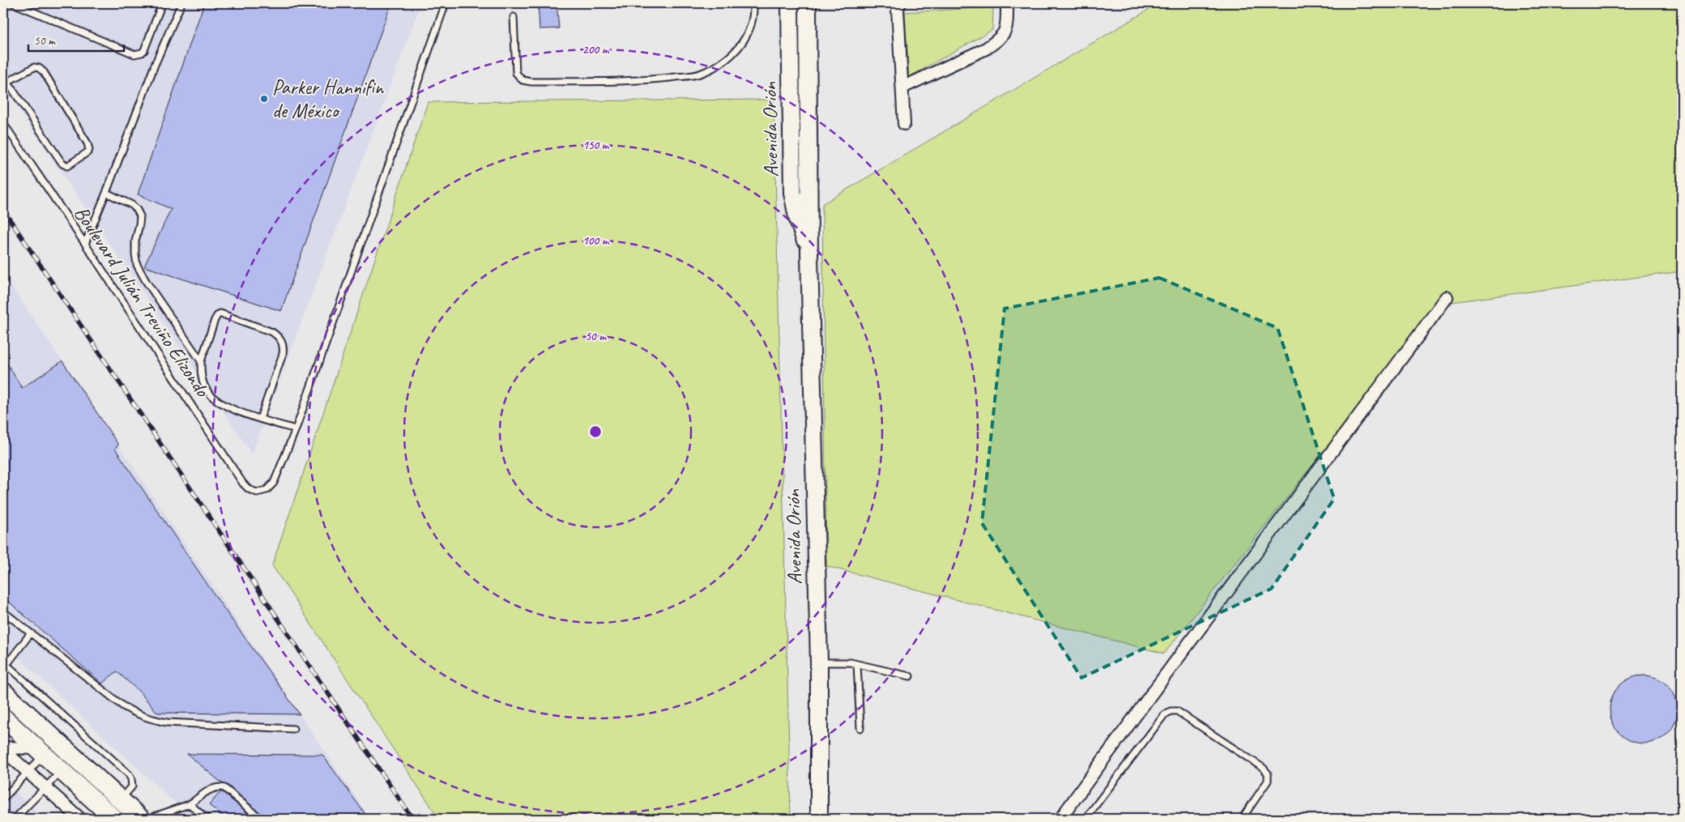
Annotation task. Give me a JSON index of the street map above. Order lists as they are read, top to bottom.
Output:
{
  "streets": {
    "street": ["Avenida Orión"],
    "lane": ["Boulevard Julián Treviño Elizondo"]
  },
  "places": ["Parker Hannifin de México"],
  "scale_bar": "50 m",
  "rings": [
    "200 m",
    "150 m",
    "100 m",
    "50 m"
  ]
}
